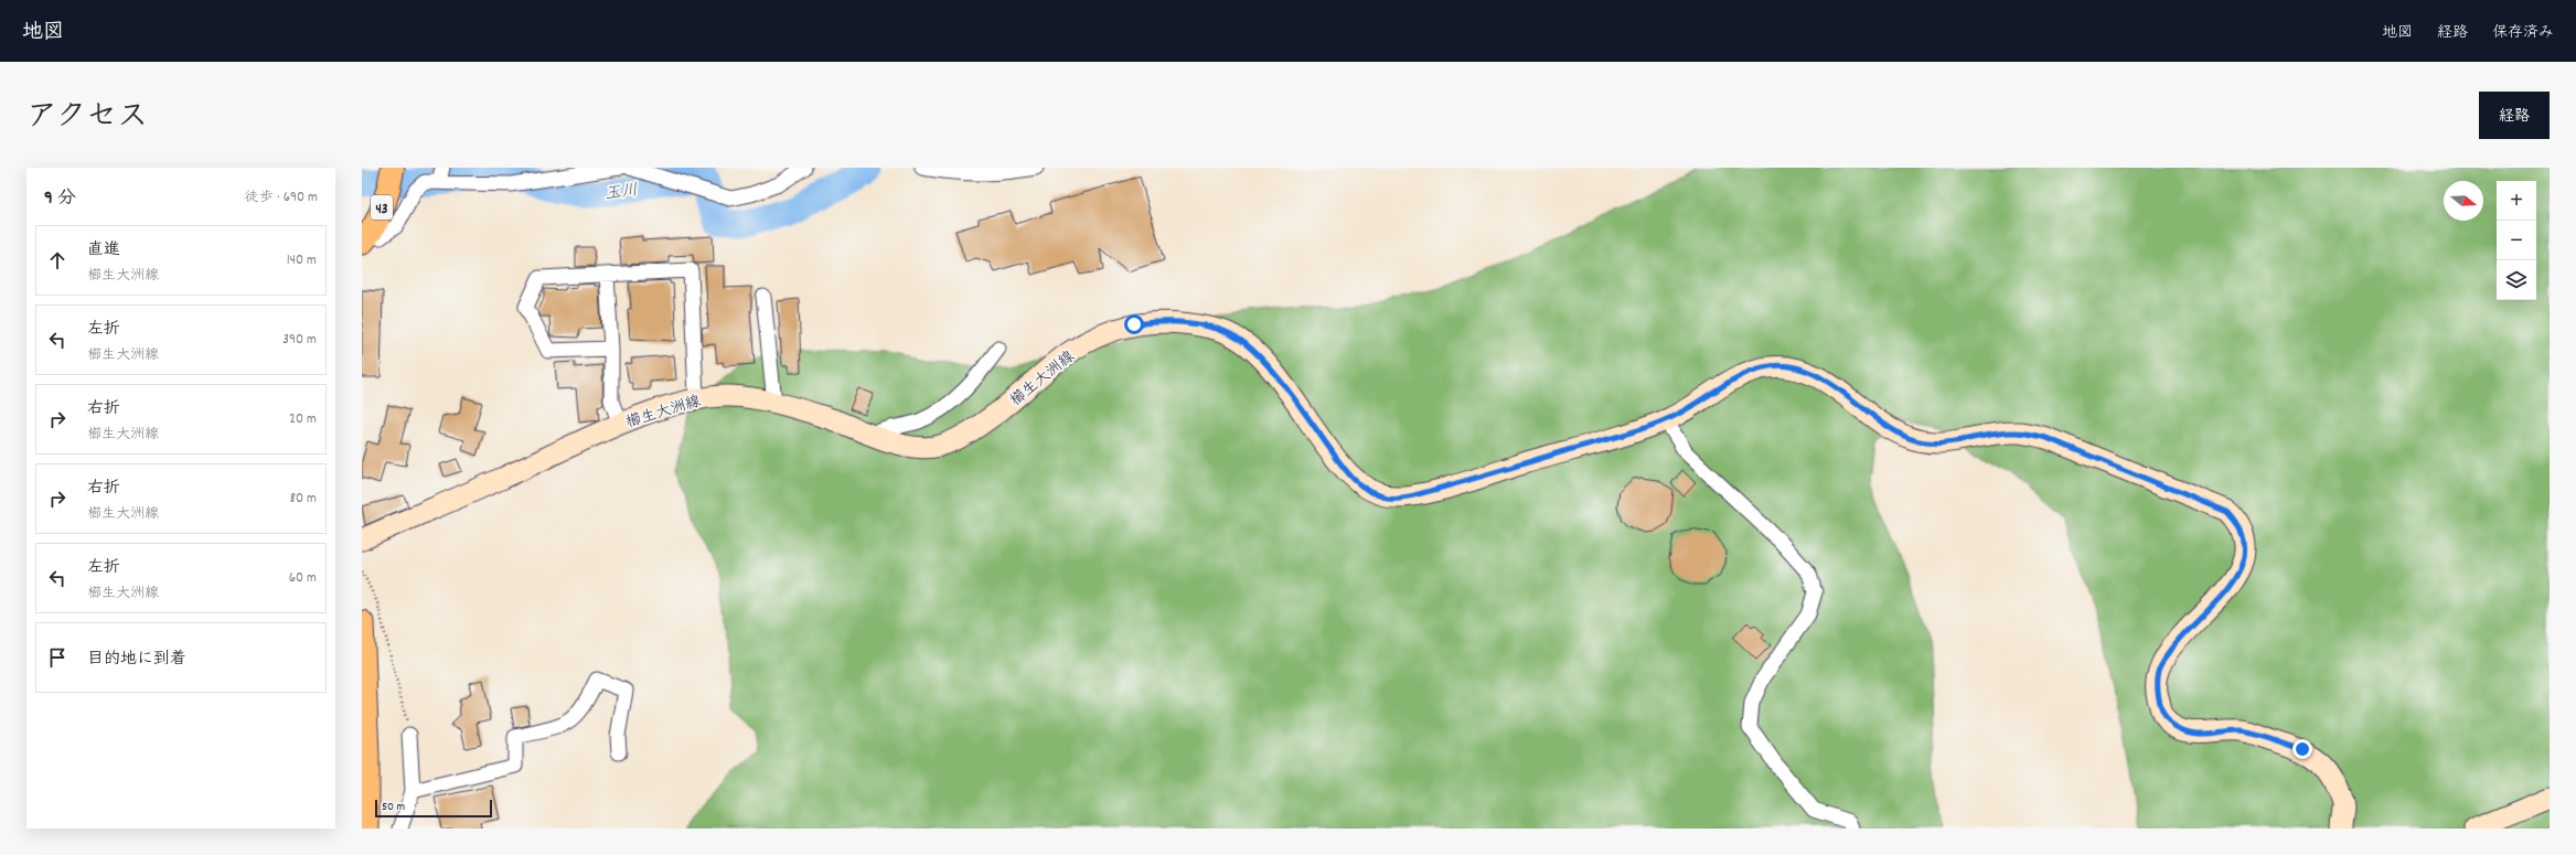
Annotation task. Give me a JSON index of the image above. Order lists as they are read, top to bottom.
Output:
{
  "streets": {
    "main road": ["43", "櫛生大洲線"]
  },
  "water": ["玉川"],
  "scale_bar": "50 m",
  "north": "right",
  "page": {
    "header": "地図",
    "nav": ["地図", "経路", "保存済み"],
    "title": "アクセス",
    "buttons": "経路",
    "heading": ["9 分", "徒歩 · 690 m"],
    "map_buttons": ["+", "−"],
    "list": [
      ["直進", "櫛生大洲線", "140 m"],
      ["左折", "櫛生大洲線", "390 m"],
      ["右折", "櫛生大洲線", "20 m"],
      ["右折", "櫛生大洲線", "80 m"],
      ["左折", "櫛生大洲線", "60 m"],
      "目的地に到着"
    ],
    "scale": "50 m"
  }
}
